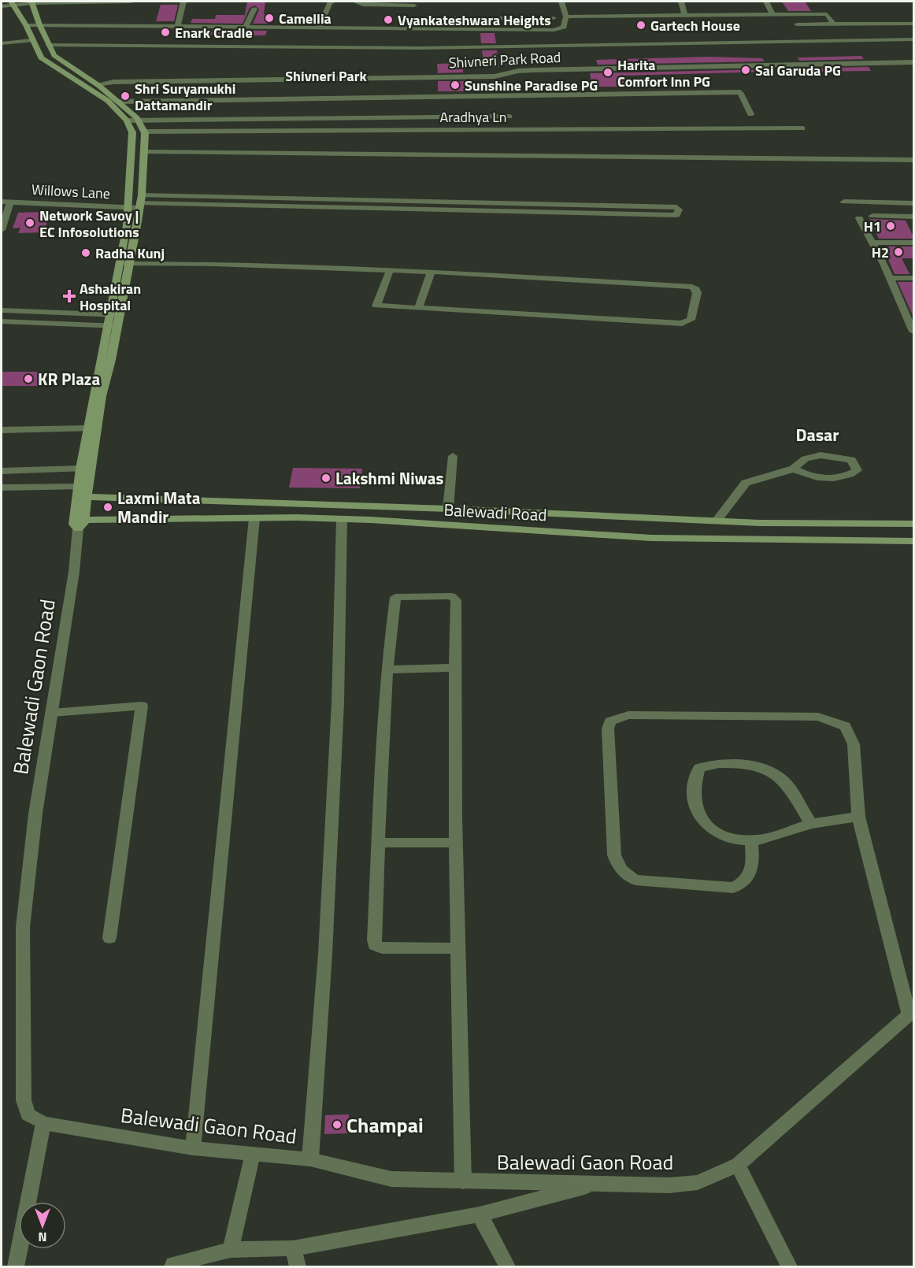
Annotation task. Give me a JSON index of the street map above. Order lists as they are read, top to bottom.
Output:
{
  "streets": {
    "main road": ["Balewadi Road", "Balewadi Gaon Road"],
    "street": ["Shivneri Park Road", "Aradhya Ln", "Willows Lane"]
  },
  "crossings": [
    ["Shivneri Park Road", "Balewadi Gaon Road"],
    ["Aradhya Ln", "Balewadi Gaon Road"],
    ["Willows Lane", "Balewadi Gaon Road"],
    ["Balewadi Road", "Balewadi Gaon Road"]
  ],
  "districts": ["Shivneri Park", "Dasar"],
  "places": {
    "other": [
      "Camellia",
      "Vyankateshwara Heights",
      "Gartech House",
      "Enark Cradle",
      "Sai Garuda PG",
      "Harita Comfort Inn PG",
      "Sunshine Paradise PG",
      "Shri Suryamukhi Dattamandir",
      "Network Savoy | EC Infosolutions",
      "H1",
      "H2",
      "Radha Kunj",
      "KR Plaza",
      "Lakshmi Niwas",
      "Laxmi Mata Mandir",
      "Champai"
    ],
    "health": ["Ashakiran Hospital"]
  },
  "north": "bottom"
}
